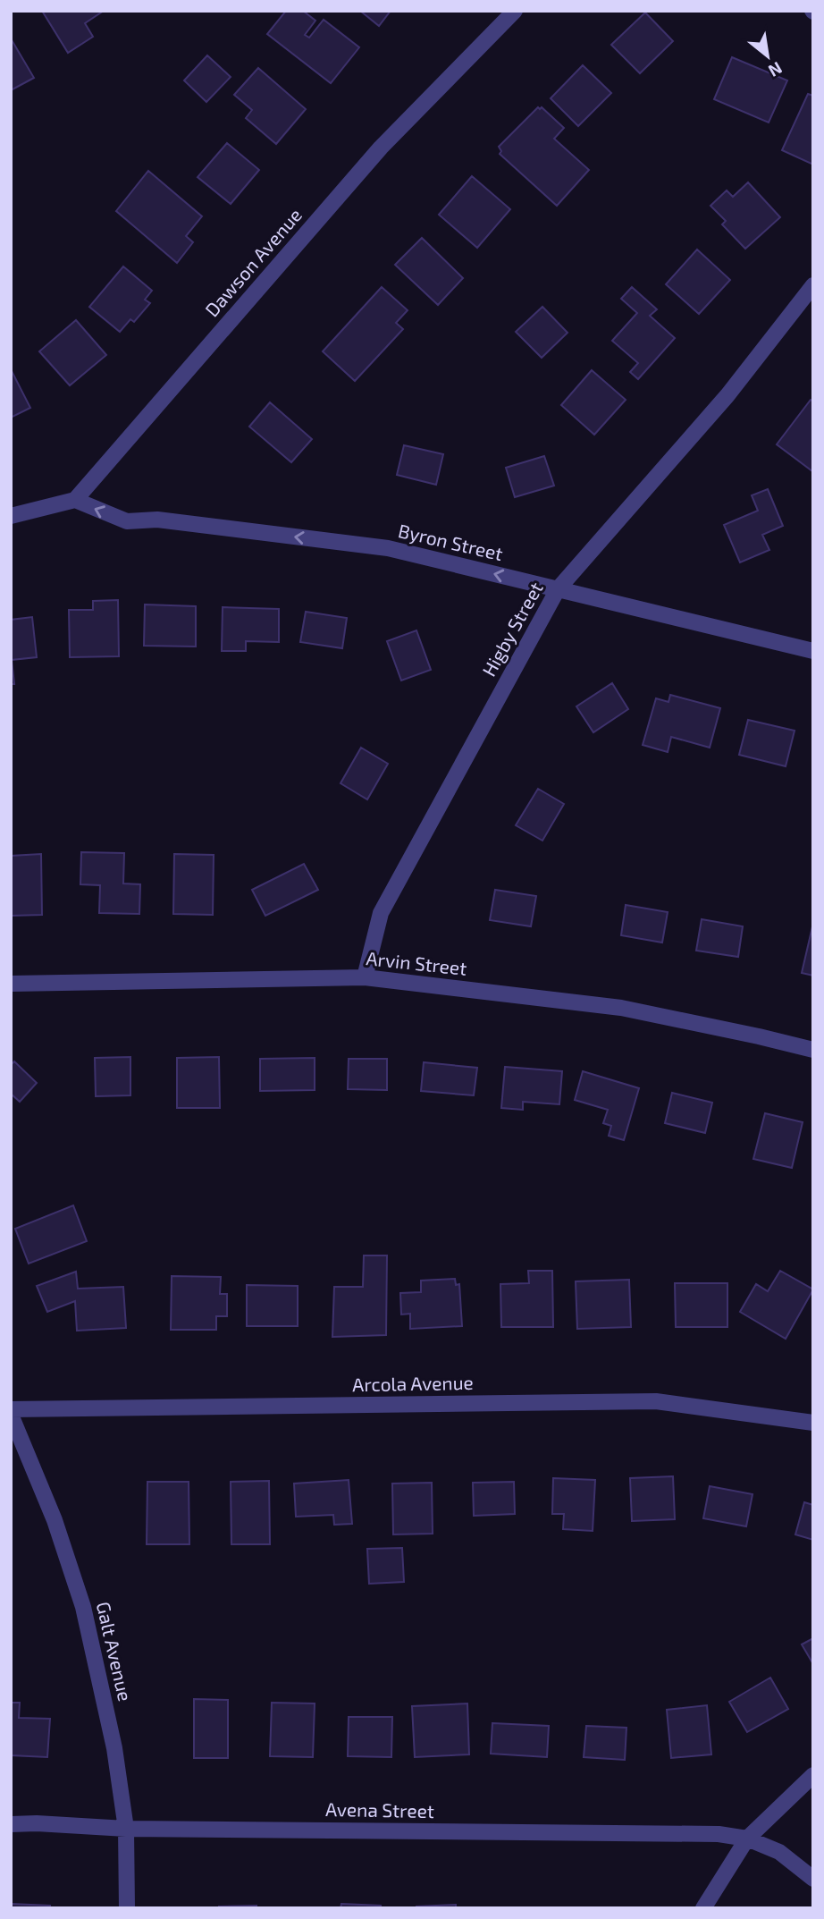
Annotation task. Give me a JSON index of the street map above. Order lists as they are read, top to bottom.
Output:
{
  "streets": {
    "street": [
      "Dawson Avenue",
      "Byron Street",
      "Higby Street",
      "Arvin Street",
      "Arcola Avenue",
      "Galt Avenue",
      "Avena Street"
    ]
  },
  "crossings": [
    ["Dawson Avenue", "Byron Street"],
    ["Byron Street", "Higby Street"],
    ["Higby Street", "Arvin Street"],
    ["Galt Avenue", "Avena Street"]
  ],
  "one_way": ["Byron Street"],
  "north": "bottom right"
}
